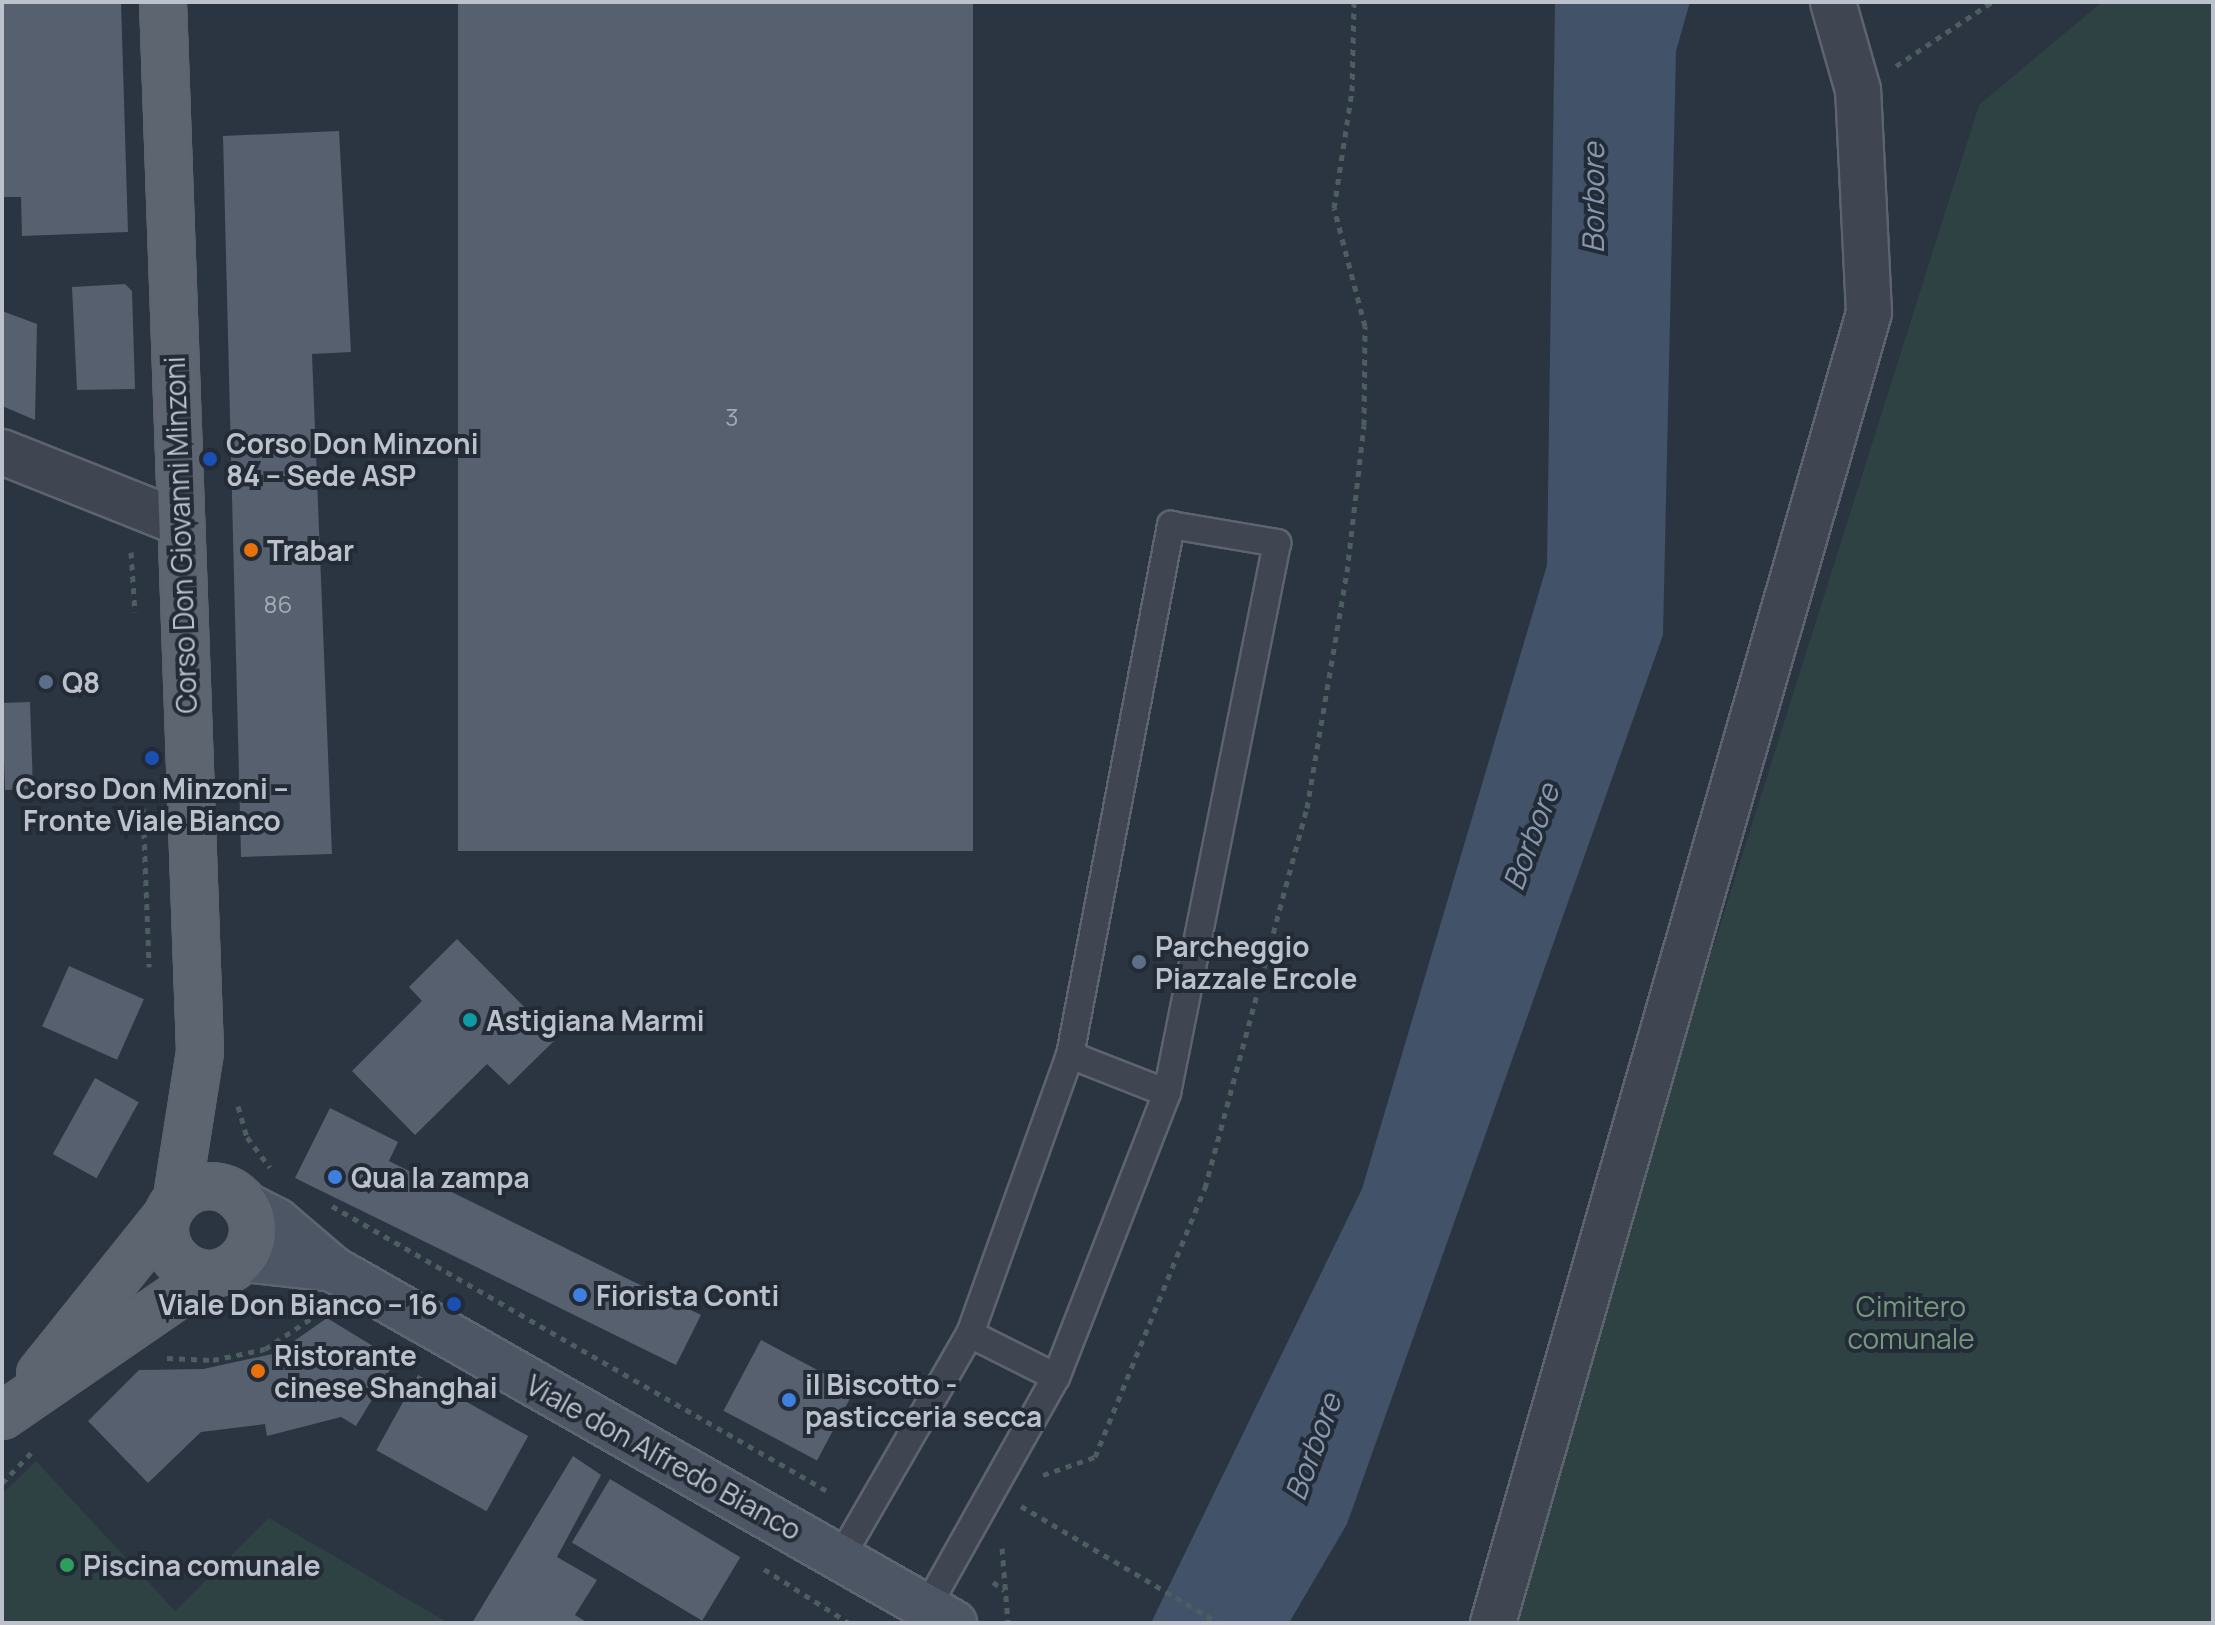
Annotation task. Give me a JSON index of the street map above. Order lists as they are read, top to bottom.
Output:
{
  "streets": {
    "main road": ["Corso Don Giovanni Minzoni"],
    "street": ["Viale don Alfredo Bianco"]
  },
  "crossings": [
    ["Corso Don Giovanni Minzoni", "Viale don Alfredo Bianco"]
  ],
  "water": ["Borbore"],
  "parks": ["Cimitero comunale"],
  "places": [
    "Corso Don Minzoni 84 – Sede ASP",
    "Trabar",
    "Q8",
    "Corso Don Minzoni – Fronte Viale Bianco",
    "Parcheggio Piazzale Ercole",
    "Astigiana Marmi",
    "Qua la zampa",
    "Fiorista Conti",
    "Viale Don Bianco – 16",
    "Ristorante cinese Shanghai",
    "il Biscotto - pasticceria secca",
    "Piscina comunale"
  ],
  "house_numbers": ["3", "86"]
}
